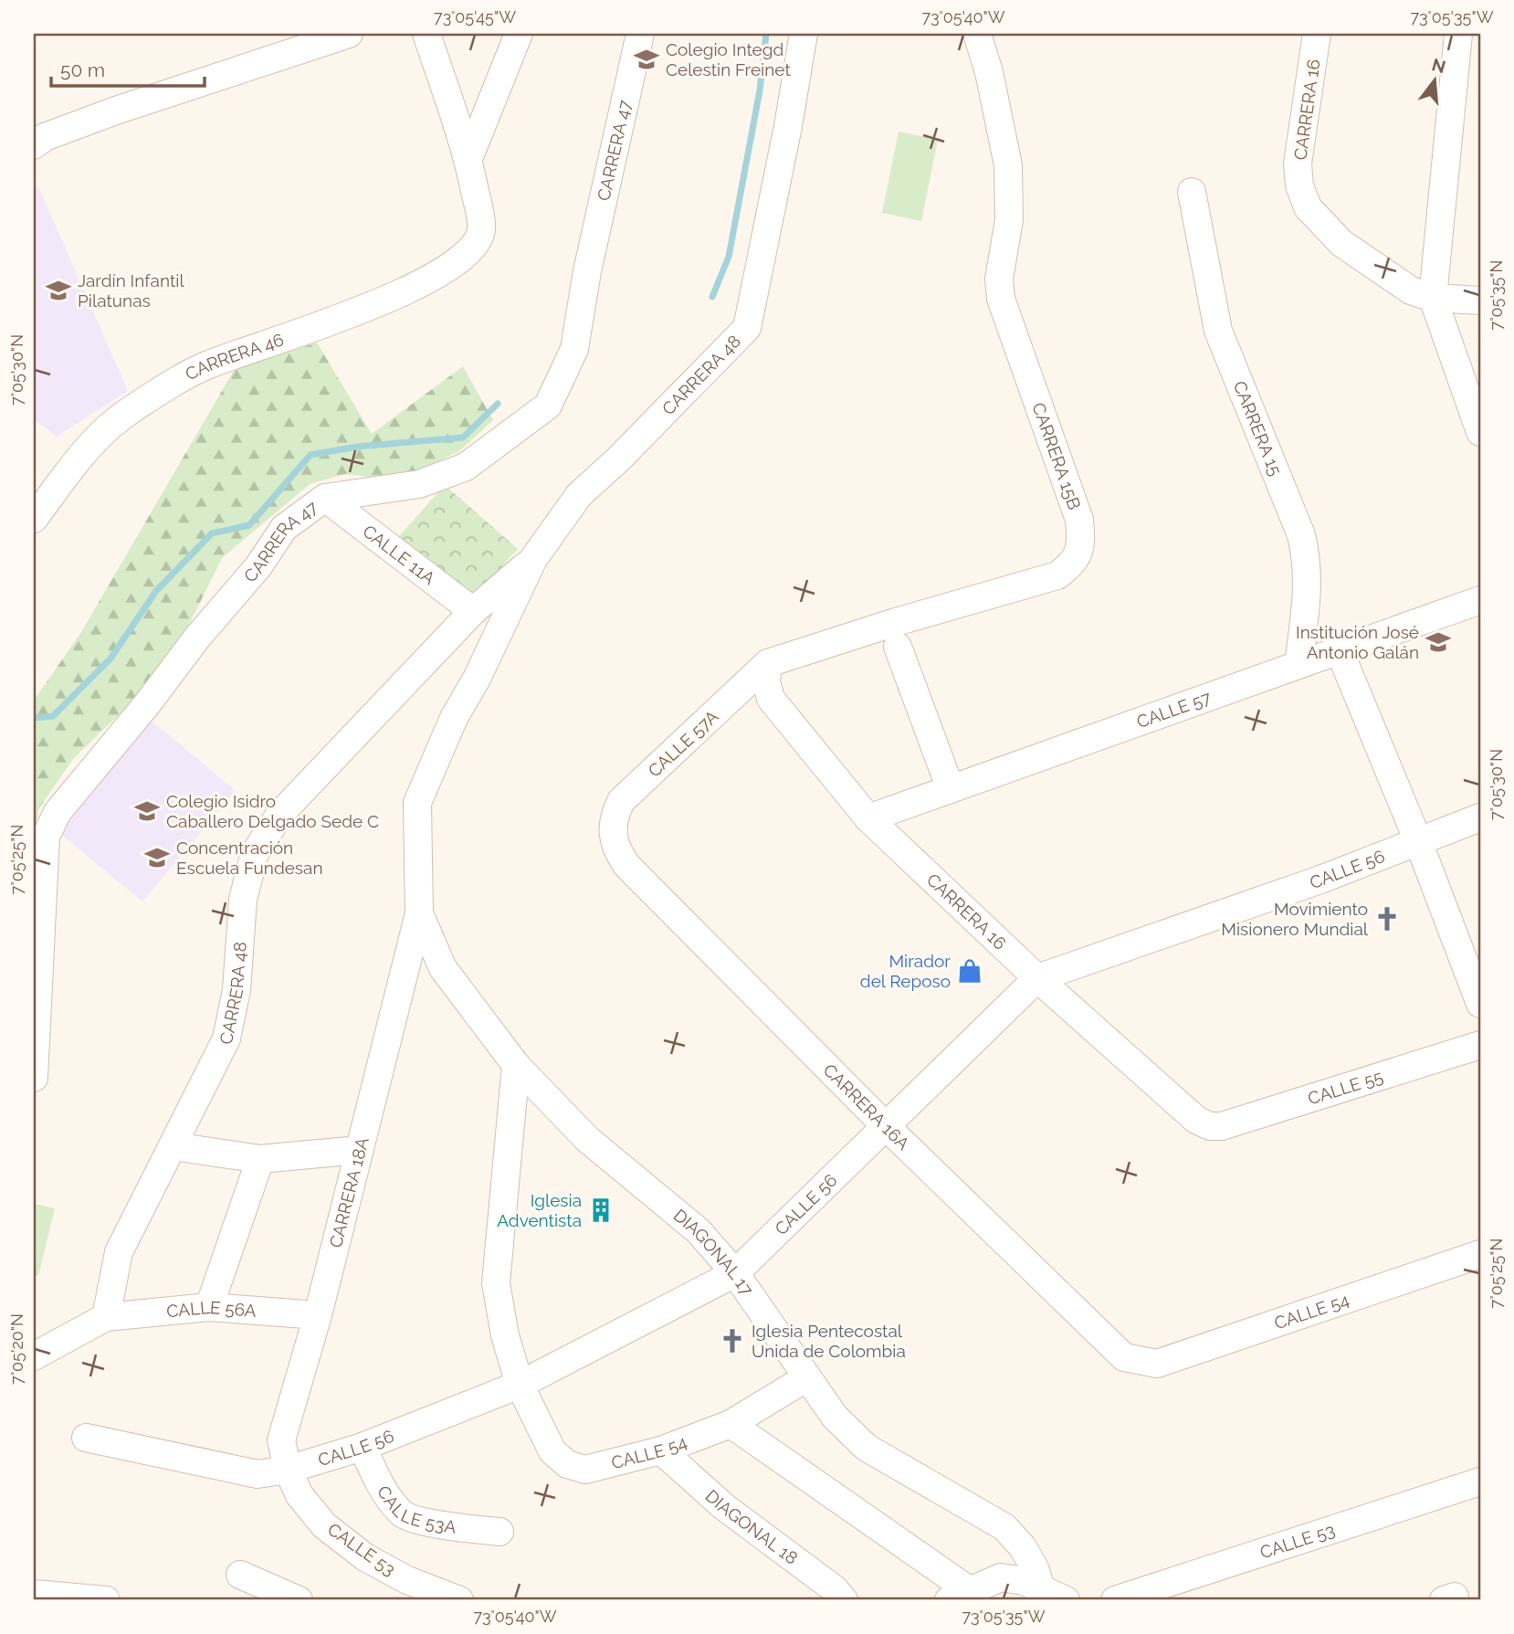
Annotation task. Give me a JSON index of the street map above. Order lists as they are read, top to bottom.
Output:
{
  "streets": {
    "street": [
      "CARRERA 16",
      "CARRERA 47",
      "CARRERA 46",
      "CARRERA 48",
      "CARRERA 15",
      "CARRERA 15B",
      "CALLE 11A",
      "CALLE 57",
      "CALLE 57A",
      "CALLE 56",
      "CALLE 55",
      "CARRERA 16A",
      "CARRERA 18A",
      "DIAGONAL 17",
      "CALLE 56A",
      "CALLE 54",
      "CALLE 53A",
      "DIAGONAL 18",
      "CALLE 53"
    ]
  },
  "crossings": [
    ["CARRERA 16", "CARRERA 15B"],
    ["CARRERA 16", "CALLE 57"],
    ["CARRERA 16", "CALLE 57A"],
    ["CARRERA 16", "CALLE 56"],
    ["CARRERA 16", "CALLE 55"],
    ["CARRERA 47", "CALLE 11A"],
    ["CARRERA 48", "CALLE 11A"],
    ["CARRERA 48", "CARRERA 18A"],
    ["CARRERA 48", "DIAGONAL 17"],
    ["CARRERA 48", "CALLE 56A"],
    ["CARRERA 15", "CALLE 57"],
    ["CARRERA 15B", "CALLE 57A"],
    ["CALLE 57A", "CARRERA 16A"],
    ["CALLE 56", "CARRERA 16A"],
    ["CALLE 56", "CARRERA 18A"],
    ["CALLE 56", "DIAGONAL 17"],
    ["CALLE 56", "CALLE 54"],
    ["CALLE 56", "CALLE 53A"],
    ["CALLE 56", "CALLE 53"],
    ["CARRERA 16A", "CALLE 54"],
    ["CARRERA 18A", "DIAGONAL 17"],
    ["CARRERA 18A", "CALLE 56A"],
    ["CARRERA 18A", "CALLE 53"],
    ["DIAGONAL 17", "CALLE 54"],
    ["CALLE 54", "DIAGONAL 18"]
  ],
  "places": {
    "school or university": [
      "Colegio Integd Celestin Freinet",
      "Jardín Infantil Pilatunas",
      "Institución José Antonio Galán",
      "Colegio Isidro Caballero Delgado Sede C",
      "Concentración Escuela Fundesan"
    ],
    "church": ["Movimiento Misionero Mundial", "Iglesia Pentecostal Unida de Colombia"],
    "shop": ["Mirador del Reposo"],
    "building": ["Iglesia Adventista"]
  },
  "scale_bar": "50 m",
  "north": "top",
  "coordinates": [
    "73°05'45\"W",
    "73°05'40\"W",
    "73°05'35\"W",
    "7°05'35\"N",
    "7°05'30\"N",
    "7°05'25\"N",
    "7°05'20\"N"
  ]
}
